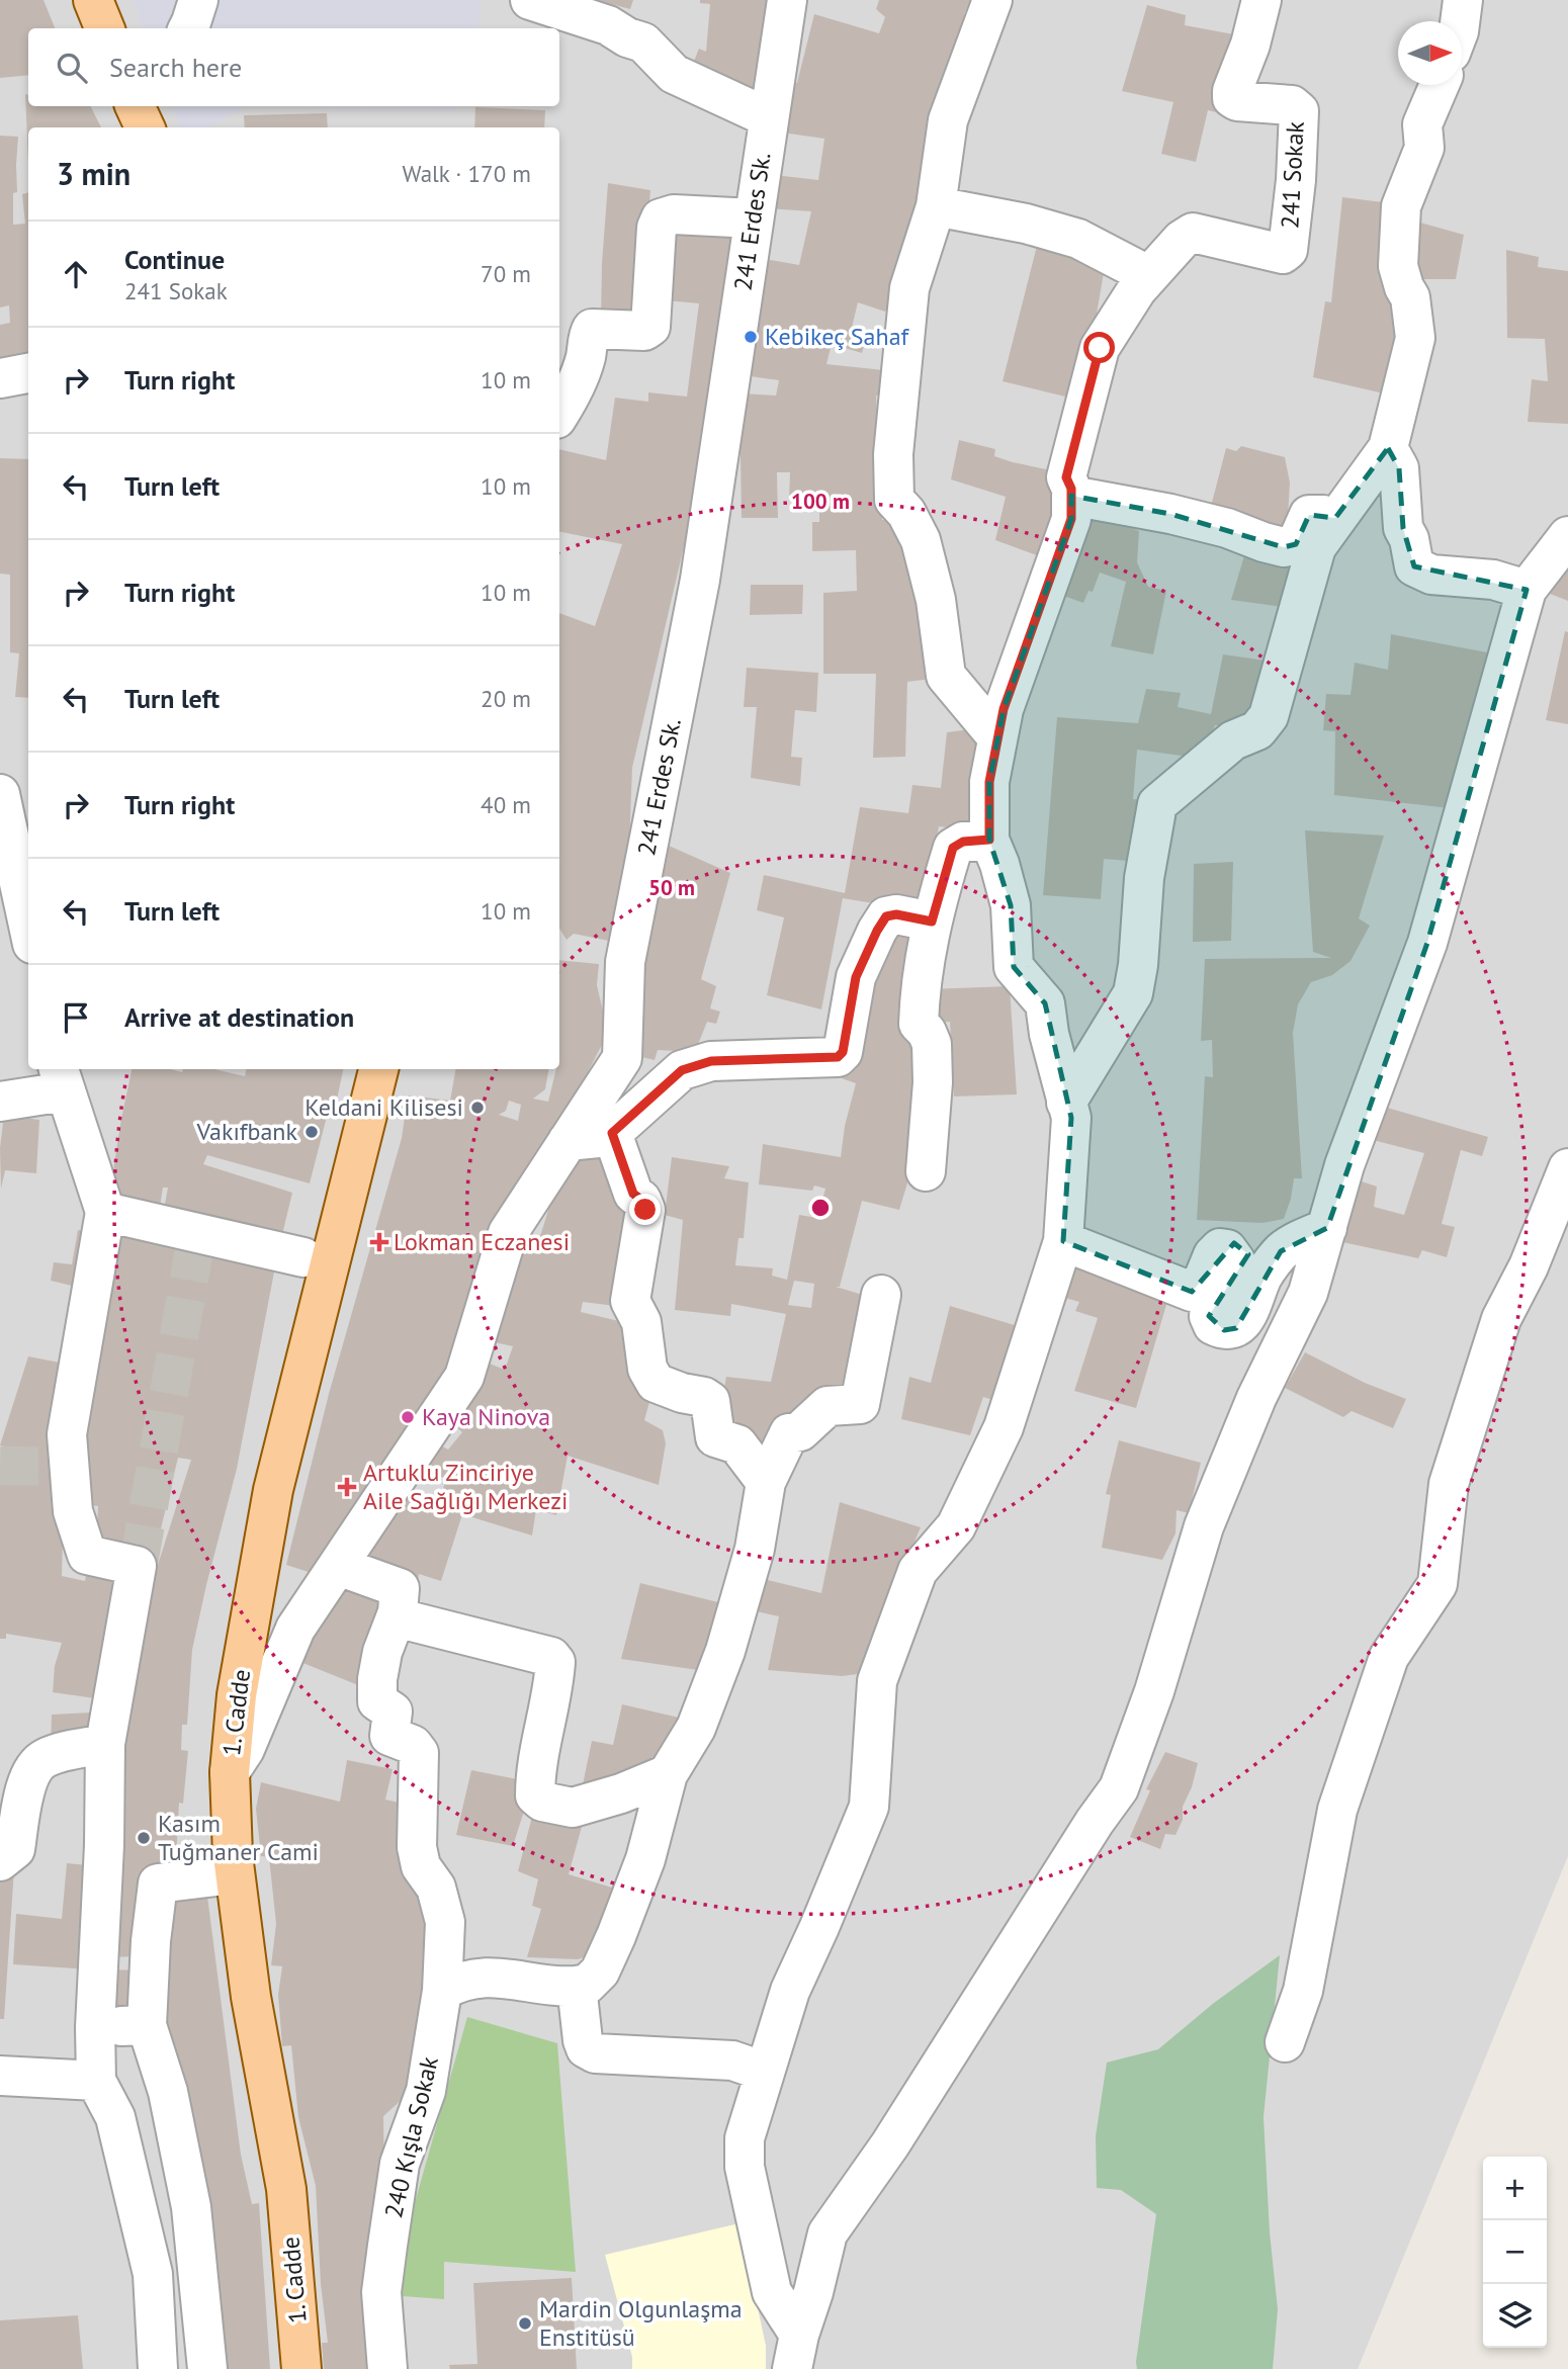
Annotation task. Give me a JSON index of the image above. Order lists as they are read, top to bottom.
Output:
{
  "streets": {
    "main road": ["1. Cadde"],
    "street": ["241 Sokak", "241 Erdes Sk.", "240 Kışla Sokak"]
  },
  "crossings": [
    ["241 Erdes Sk.", "1. Cadde"]
  ],
  "places": {
    "other": [
      "Kebikeç Sahaf",
      "Keldani Kilisesi",
      "Vakıfbank",
      "Kaya Ninova",
      "Kasım Tuğmaner Cami",
      "Mardin Olgunlaşma Enstitüsü"
    ],
    "health": ["Lokman Eczanesi", "Artuklu Zinciriye Aile Sağlığı Merkezi"]
  },
  "north": "right",
  "page": {
    "search": "Search here",
    "heading": ["3 min", "Walk · 170 m"],
    "list": [
      ["Continue", "241 Sokak", "70 m"],
      ["Turn right", "10 m"],
      ["Turn left", "10 m"],
      ["Turn right", "10 m"],
      ["Turn left", "20 m"],
      ["Turn right", "40 m"],
      ["Turn left", "10 m"],
      "Arrive at destination"
    ],
    "map_buttons": ["+", "−"]
  },
  "rings": ["100 m", "50 m"]
}
